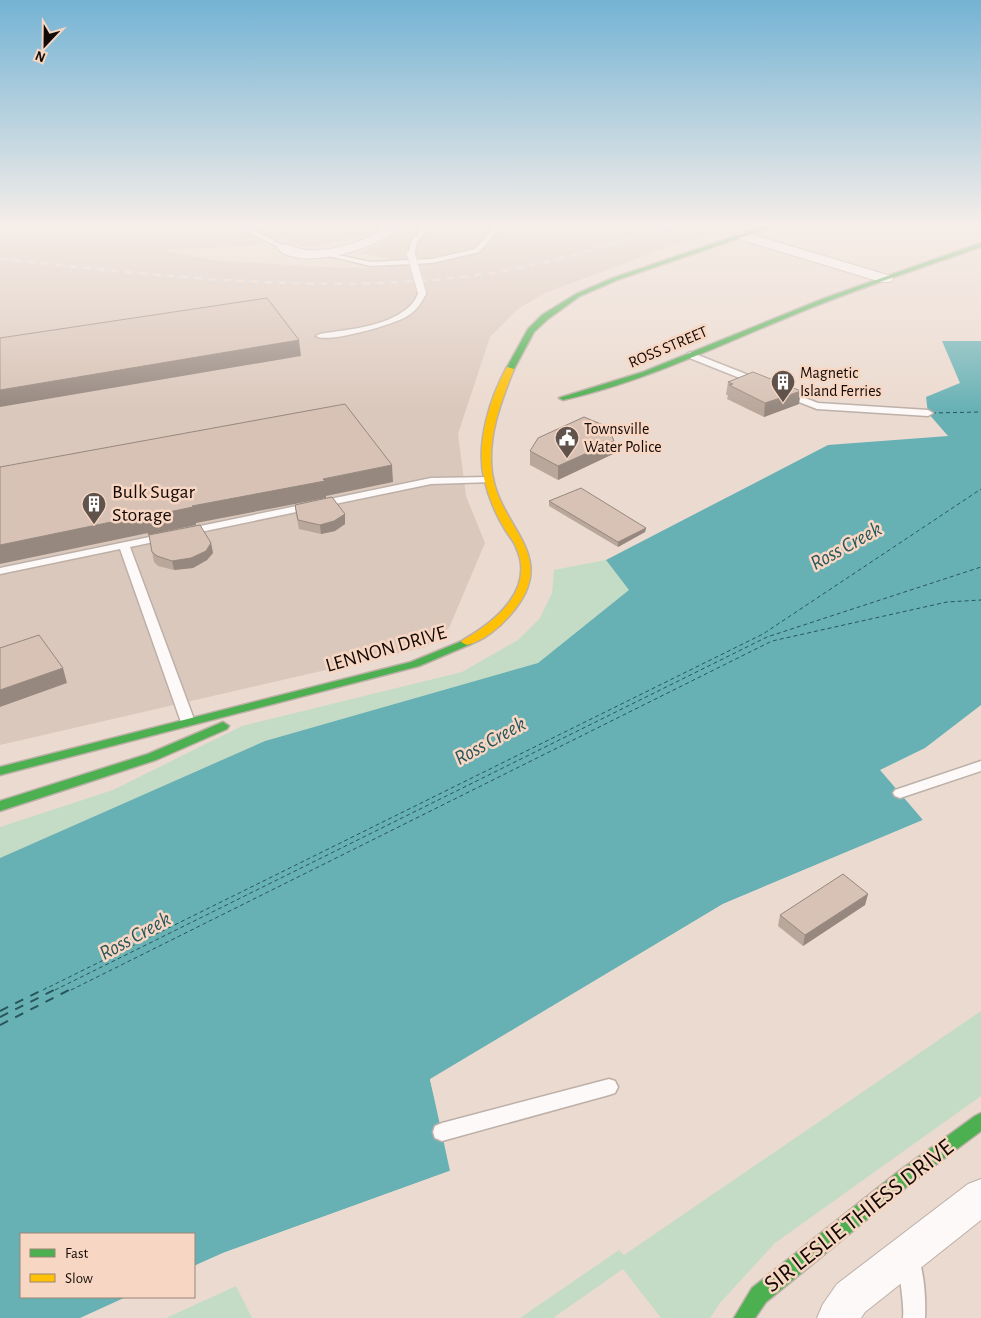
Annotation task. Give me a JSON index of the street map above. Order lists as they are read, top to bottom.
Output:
{
  "streets": {
    "street": ["ROSS STREET", "LENNON DRIVE", "SIR LESLIE THIESS DRIVE"]
  },
  "water": ["Ross Creek"],
  "places": {
    "building": ["Magnetic Island Ferries", "Bulk Sugar Storage"],
    "public building": ["Townsville Water Police"]
  },
  "legend": ["Fast", "Slow"],
  "north": "bottom"
}
